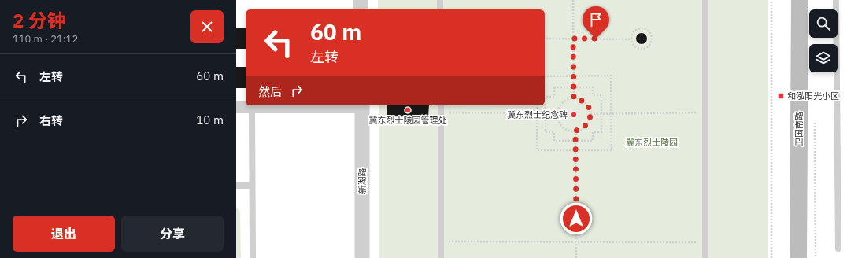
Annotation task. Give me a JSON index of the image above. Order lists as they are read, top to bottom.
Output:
{
  "streets": {
    "main road": ["卫国南路"],
    "street": ["新湖路"]
  },
  "parks": ["冀东烈士陵园"],
  "places": {
    "transit": ["和泓阳光小区"],
    "other": ["冀东烈士陵园管理处", "冀东烈士纪念碑"]
  },
  "page": {
    "heading": ["2 分钟", "110 m · 21:12"],
    "turn": ["60 m", "左转"],
    "list": [
      {
        "name": "左转",
        "value": "60 m"
      },
      {
        "name": "右转",
        "value": "10 m"
      }
    ],
    "then": "然后",
    "buttons": ["退出", "分享"]
  }
}
